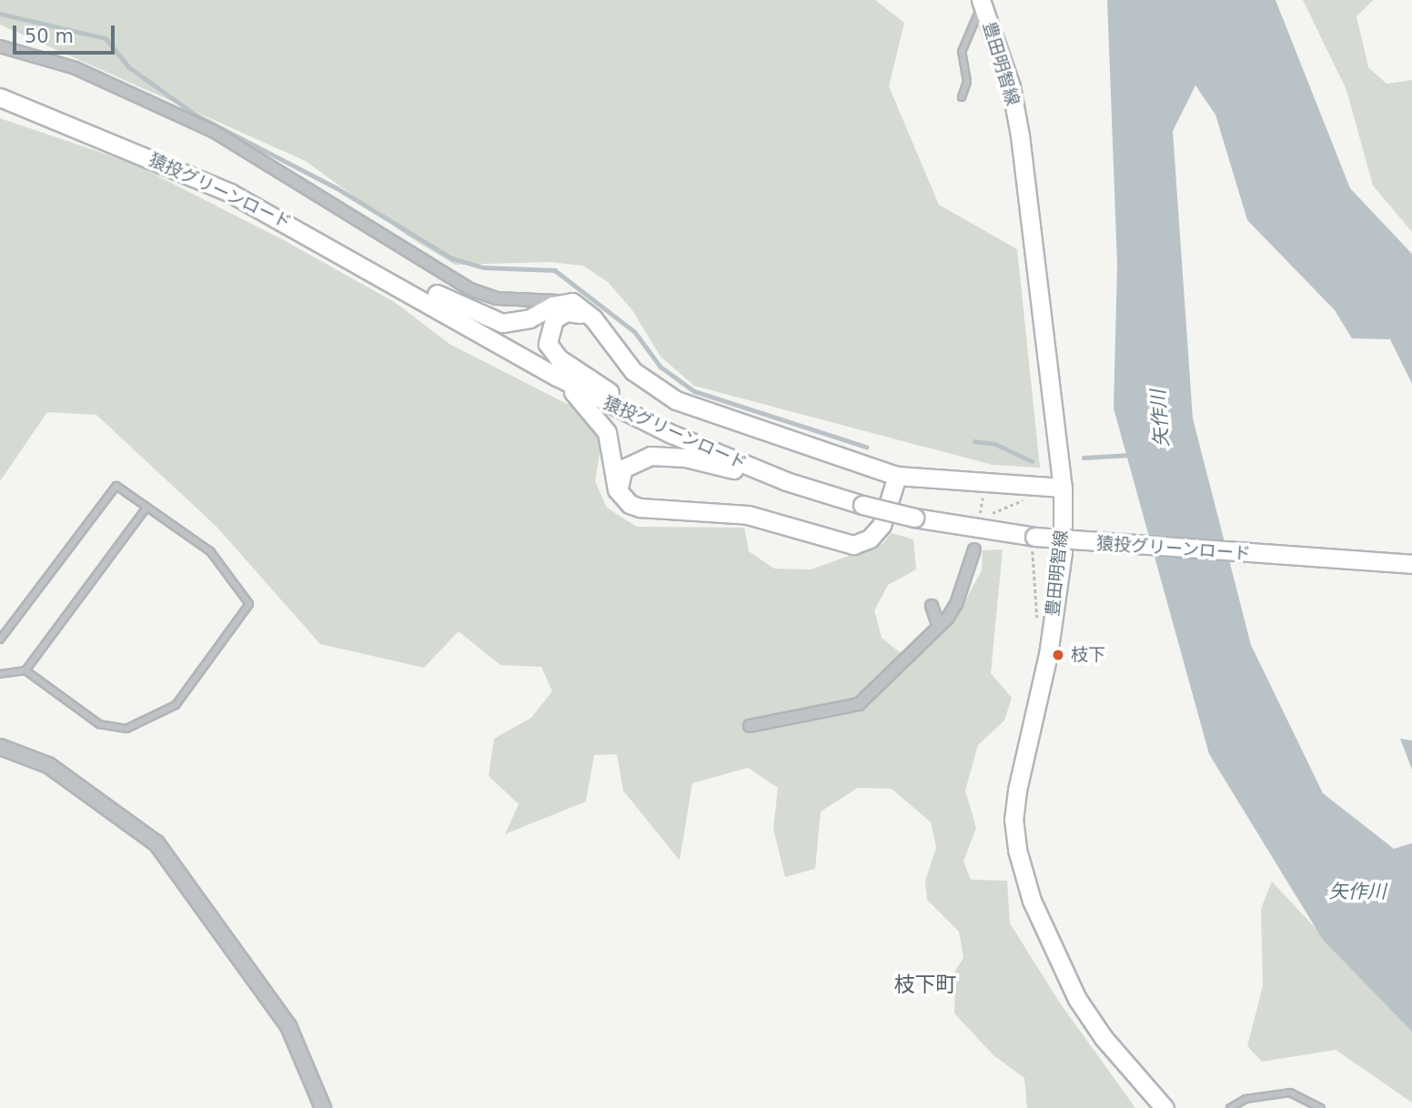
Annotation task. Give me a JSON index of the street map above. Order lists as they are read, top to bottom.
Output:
{
  "streets": {
    "main road": ["豊田明智線", "猿投グリーンロード"]
  },
  "districts": ["枝下町"],
  "water": ["矢作川"],
  "places": ["枝下"],
  "scale_bar": "50 m"
}
